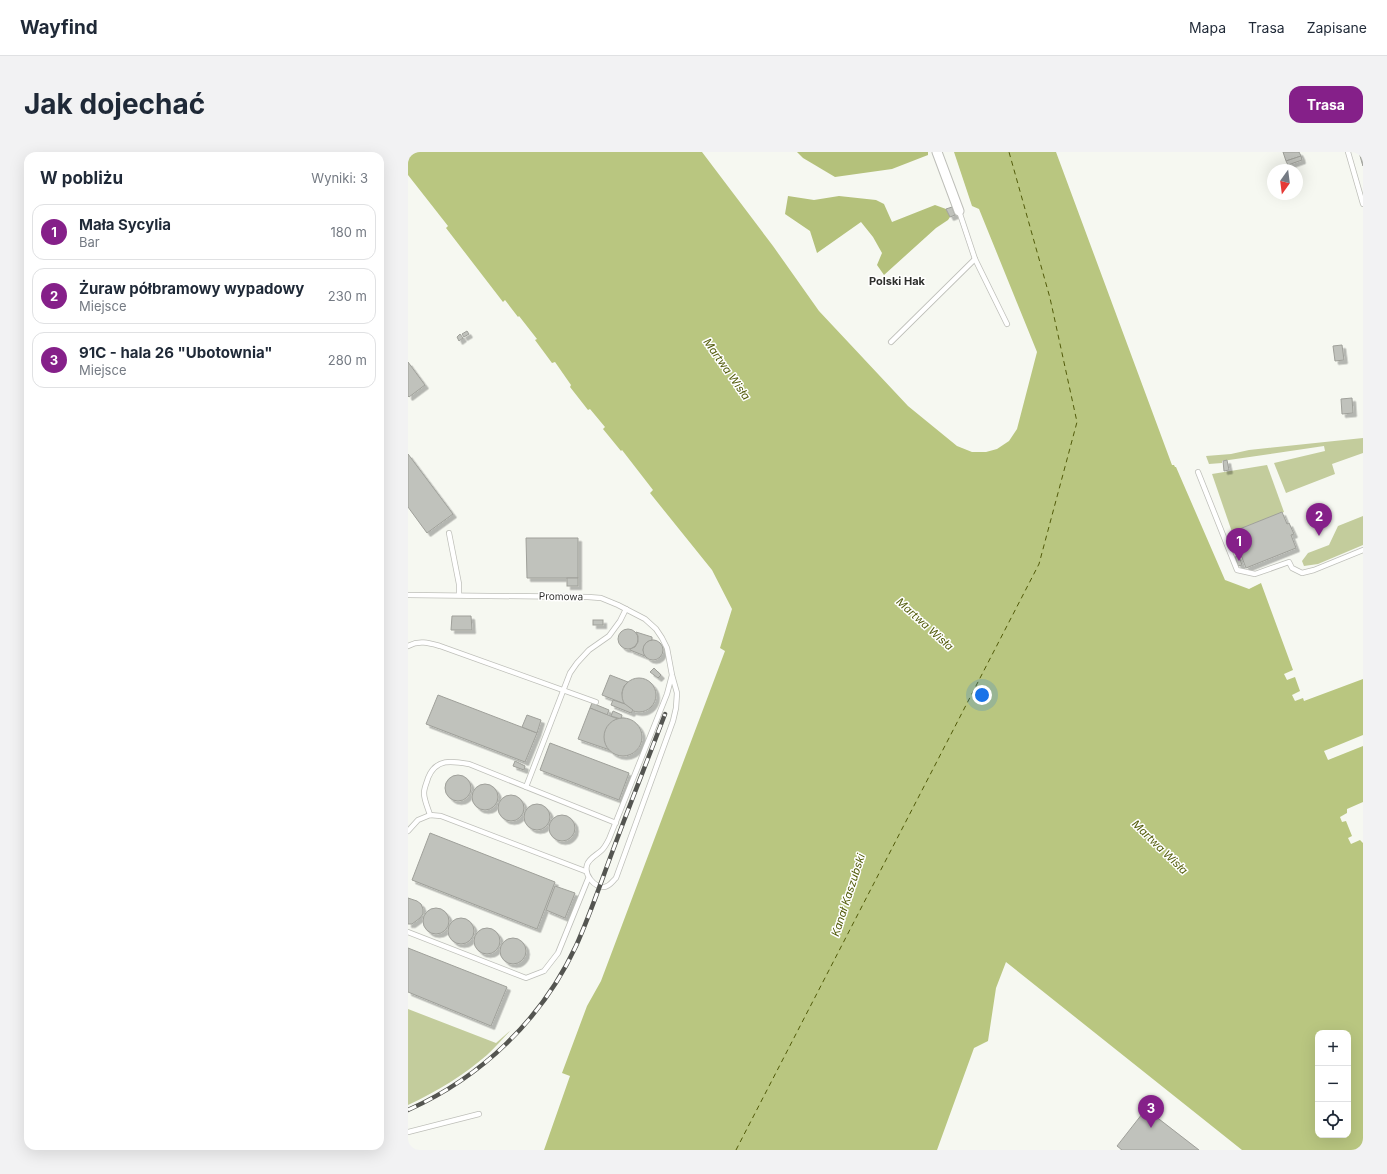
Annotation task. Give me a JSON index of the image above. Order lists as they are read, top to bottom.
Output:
{
  "streets": {
    "lane": ["Promowa"]
  },
  "districts": ["Polski Hak"],
  "water": ["Martwa Wisła", "Kanał Kaszubski"],
  "north": "bottom",
  "page": {
    "header": "Wayfind",
    "nav": ["Mapa", "Trasa", "Zapisane"],
    "buttons": "Trasa",
    "title": "Jak dojechać",
    "heading": ["W pobliżu", "Wyniki: 3"],
    "list": [
      {
        "mark": "1",
        "name": "Mała Sycylia",
        "note": "Bar",
        "value": "180 m"
      },
      {
        "mark": "2",
        "name": "Żuraw półbramowy wypadowy",
        "note": "Miejsce",
        "value": "230 m"
      },
      {
        "mark": "3",
        "name": "91C - hala 26 \"Ubotownia\"",
        "note": "Miejsce",
        "value": "280 m"
      }
    ],
    "pins": ["2", "1", "3"],
    "map_buttons": ["+", "−"]
  }
}
